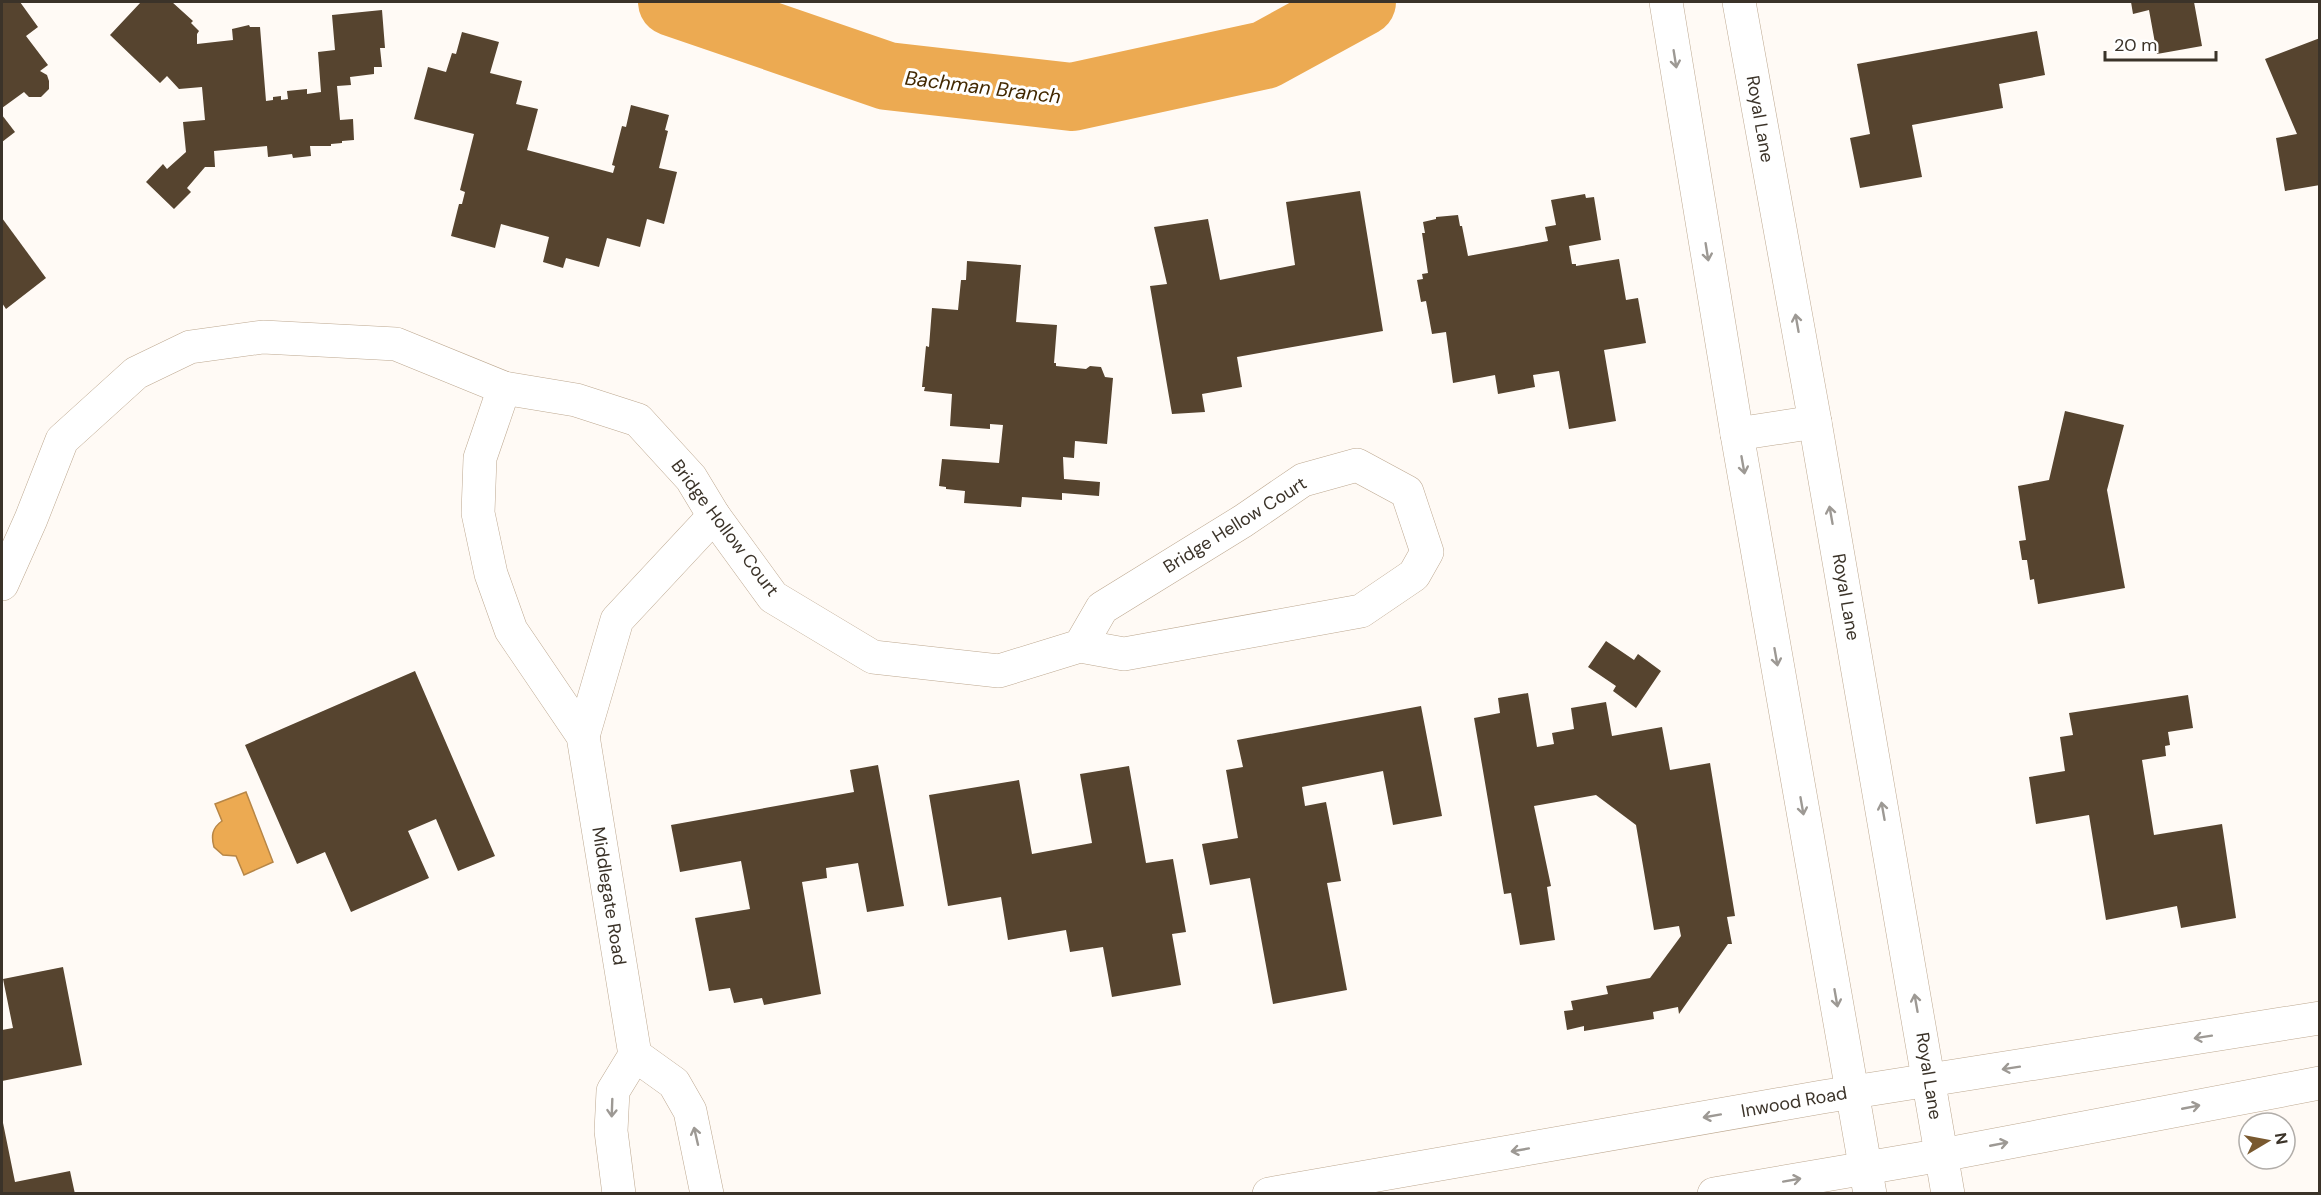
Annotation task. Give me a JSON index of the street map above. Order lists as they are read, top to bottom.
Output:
{
  "streets": {
    "main road": [
      "Royal Lane",
      "Bridge Hellow Court",
      "Bridge Hollow Court",
      "Middlegate Road",
      "Inwood Road"
    ]
  },
  "crossings": [
    ["Royal Lane", "Inwood Road"],
    ["Bridge Hellow Court", "Bridge Hollow Court"],
    ["Bridge Hollow Court", "Middlegate Road"]
  ],
  "water": ["Bachman Branch"],
  "scale_bar": "20 m",
  "north": "right"
}
